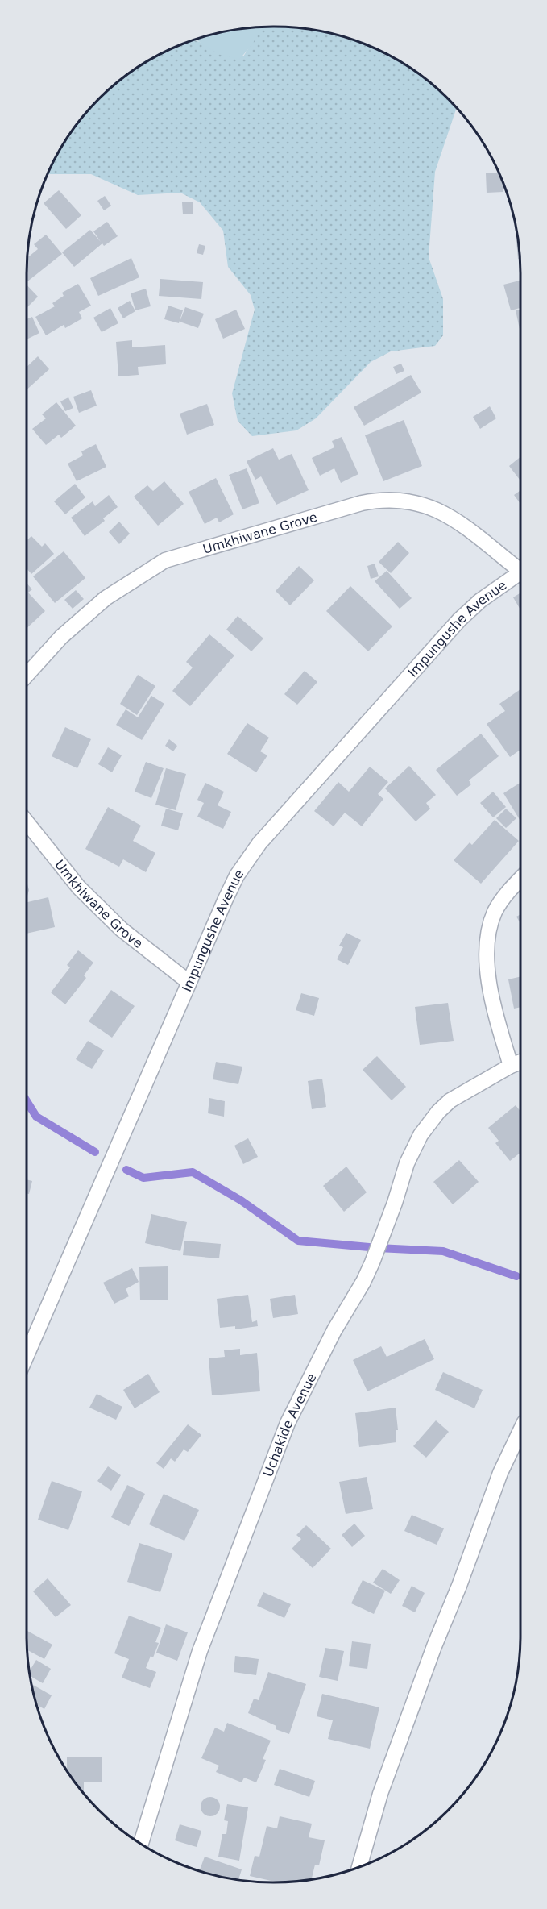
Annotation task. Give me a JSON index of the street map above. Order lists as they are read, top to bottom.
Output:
{
  "streets": {
    "street": ["Umkhiwane Grove", "Impungushe Avenue", "Uchakide Avenue"]
  },
  "crossings": [
    ["Umkhiwane Grove", "Impungushe Avenue"]
  ]
}
